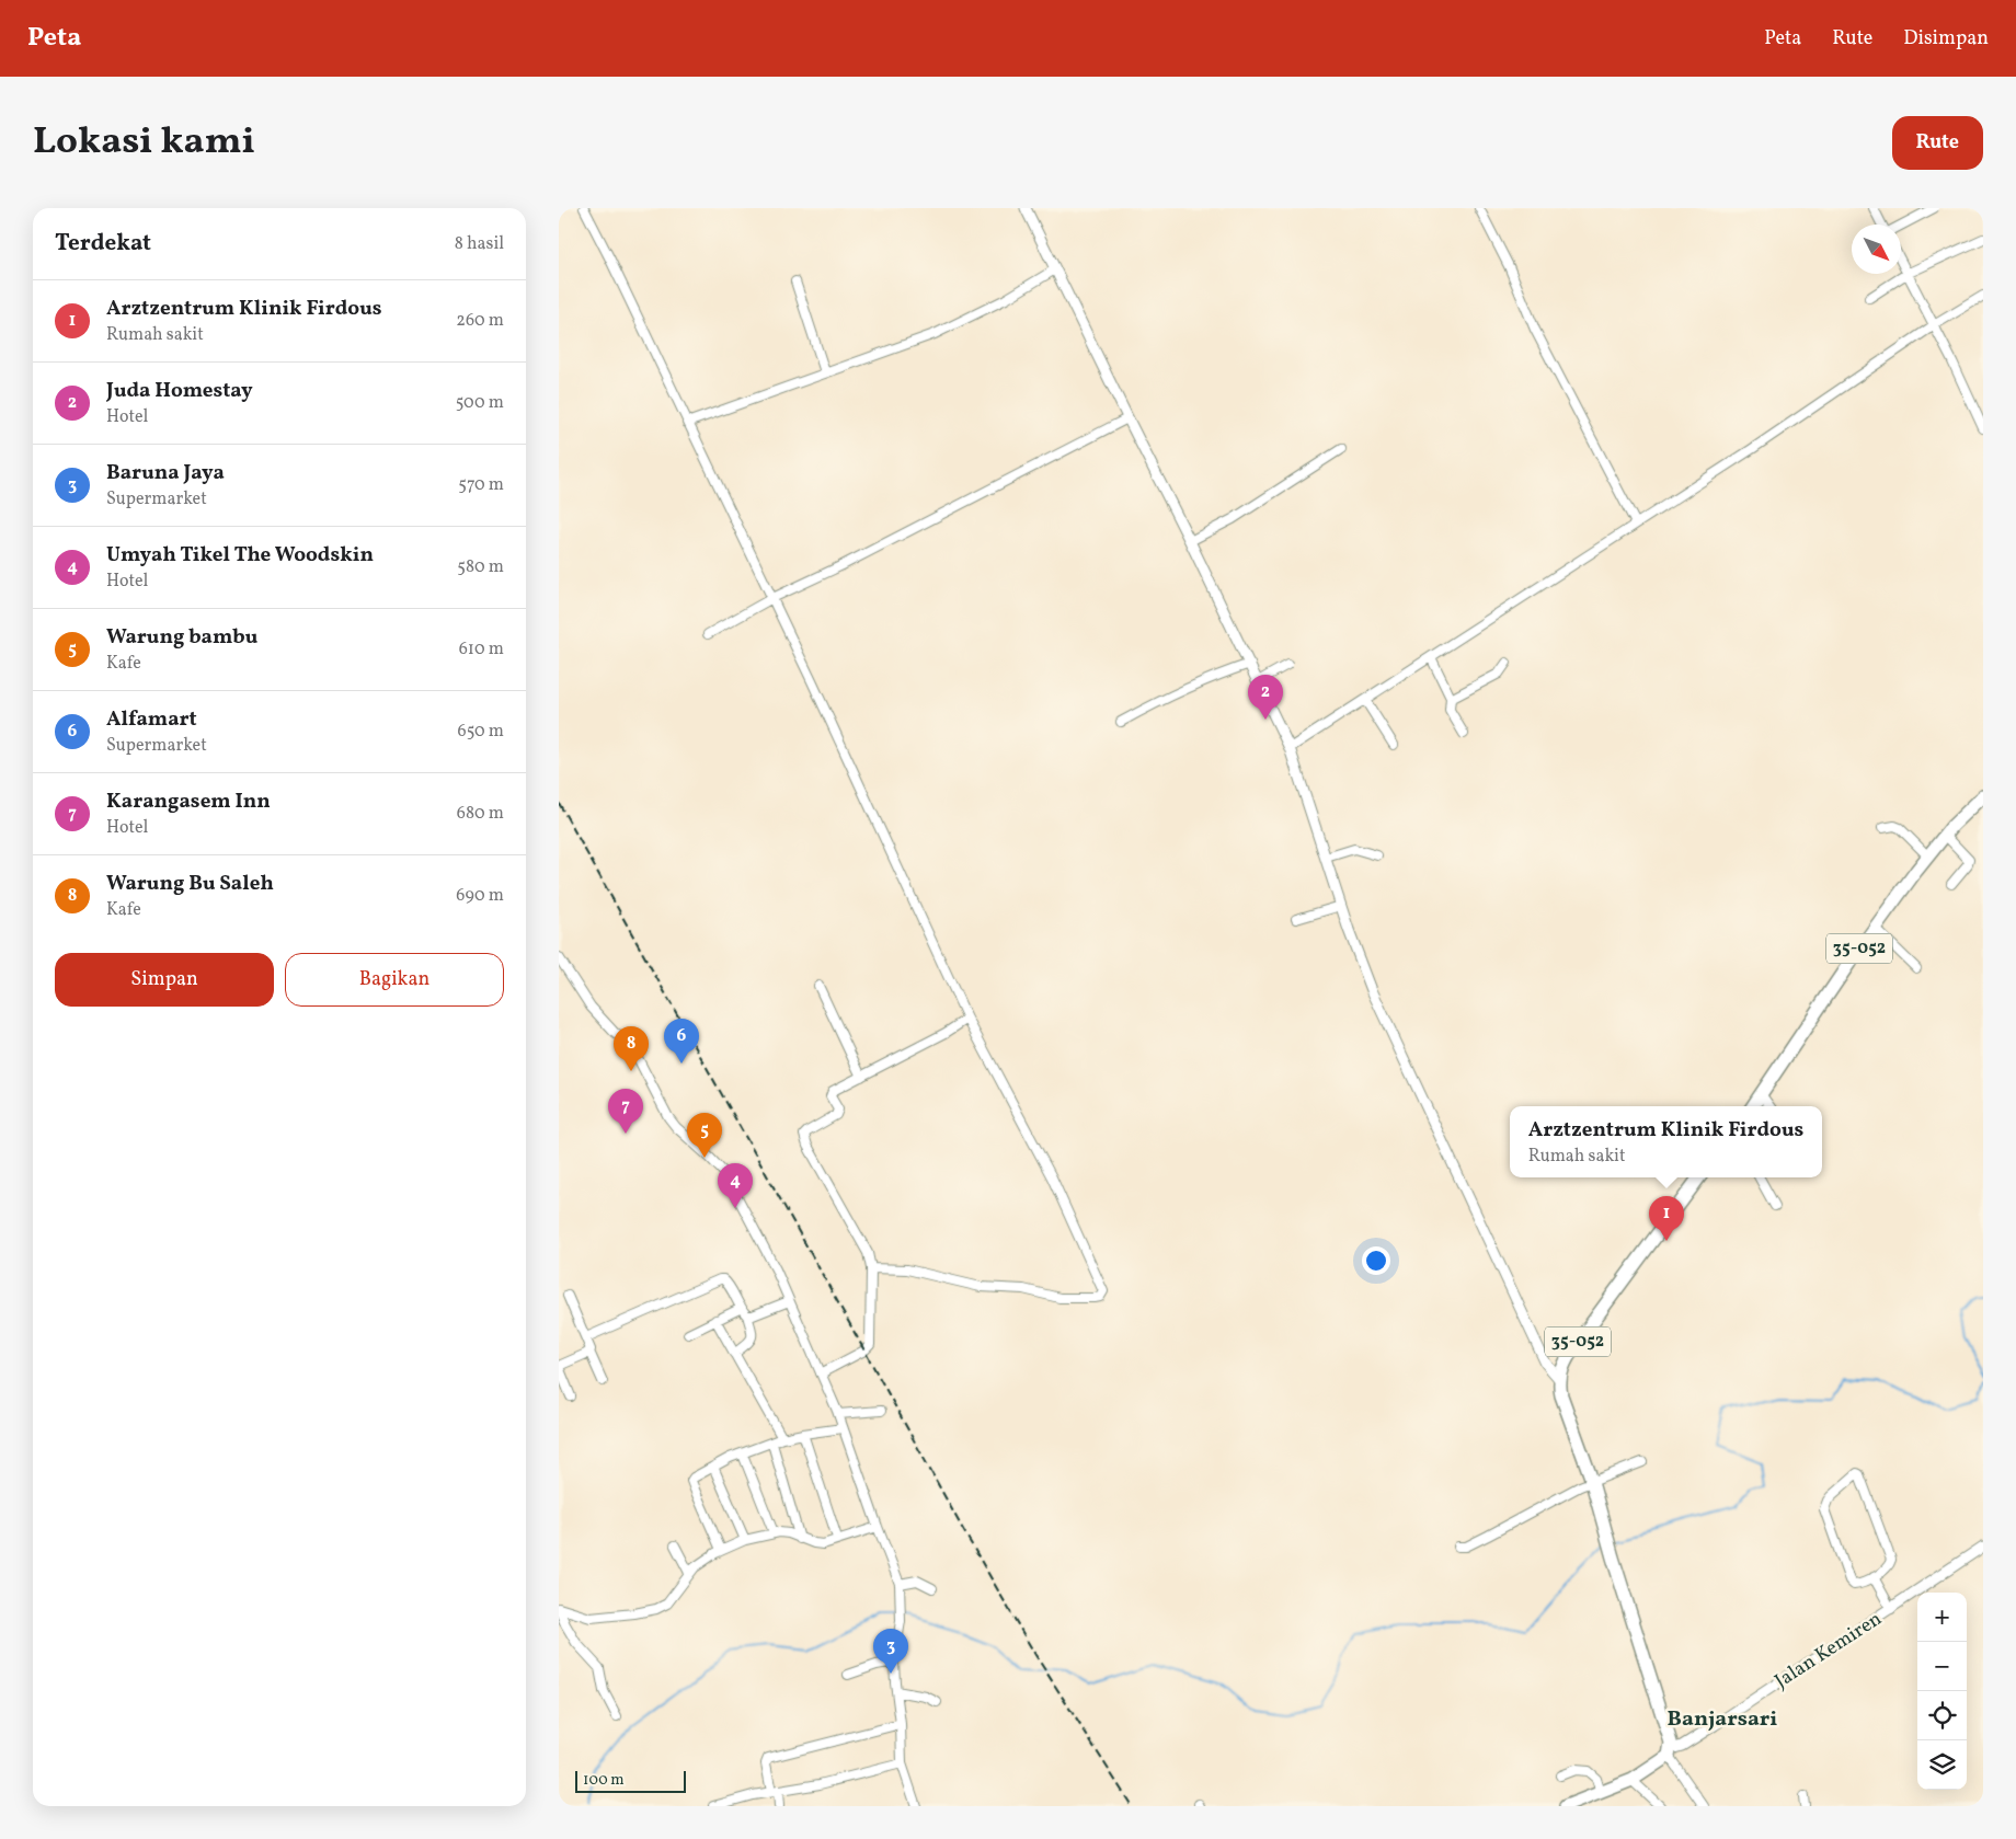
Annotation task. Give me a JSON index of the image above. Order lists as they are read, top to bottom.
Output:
{
  "streets": {
    "main road": ["35-052"],
    "street": ["Jalan Kemiren"]
  },
  "crossings": [
    ["35-052", "Jalan Kemiren"]
  ],
  "districts": ["Banjarsari"],
  "scale_bar": "100 m",
  "north": "bottom right",
  "page": {
    "header": "Peta",
    "nav": ["Peta", "Rute", "Disimpan"],
    "title": "Lokasi kami",
    "buttons": [
      "Rute",
      ["Simpan", "Bagikan"]
    ],
    "heading": ["Terdekat", "8 hasil"],
    "list": [
      {
        "mark": "1",
        "name": "Arztzentrum Klinik Firdous",
        "note": "Rumah sakit",
        "value": "260 m"
      },
      {
        "mark": "2",
        "name": "Juda Homestay",
        "note": "Hotel",
        "value": "500 m"
      },
      {
        "mark": "3",
        "name": "Baruna Jaya",
        "note": "Supermarket",
        "value": "570 m"
      },
      {
        "mark": "4",
        "name": "Umyah Tikel The Woodskin",
        "note": "Hotel",
        "value": "580 m"
      },
      {
        "mark": "5",
        "name": "Warung bambu",
        "note": "Kafe",
        "value": "610 m"
      },
      {
        "mark": "6",
        "name": "Alfamart",
        "note": "Supermarket",
        "value": "650 m"
      },
      {
        "mark": "7",
        "name": "Karangasem Inn",
        "note": "Hotel",
        "value": "680 m"
      },
      {
        "mark": "8",
        "name": "Warung Bu Saleh",
        "note": "Kafe",
        "value": "690 m"
      }
    ],
    "pins": [
      "2",
      "6",
      "8",
      "7",
      "5",
      "4",
      "1",
      "3"
    ],
    "popup": ["Arztzentrum Klinik Firdous", "Rumah sakit"],
    "map_buttons": ["+", "−"],
    "scale": "100 m"
  }
}
